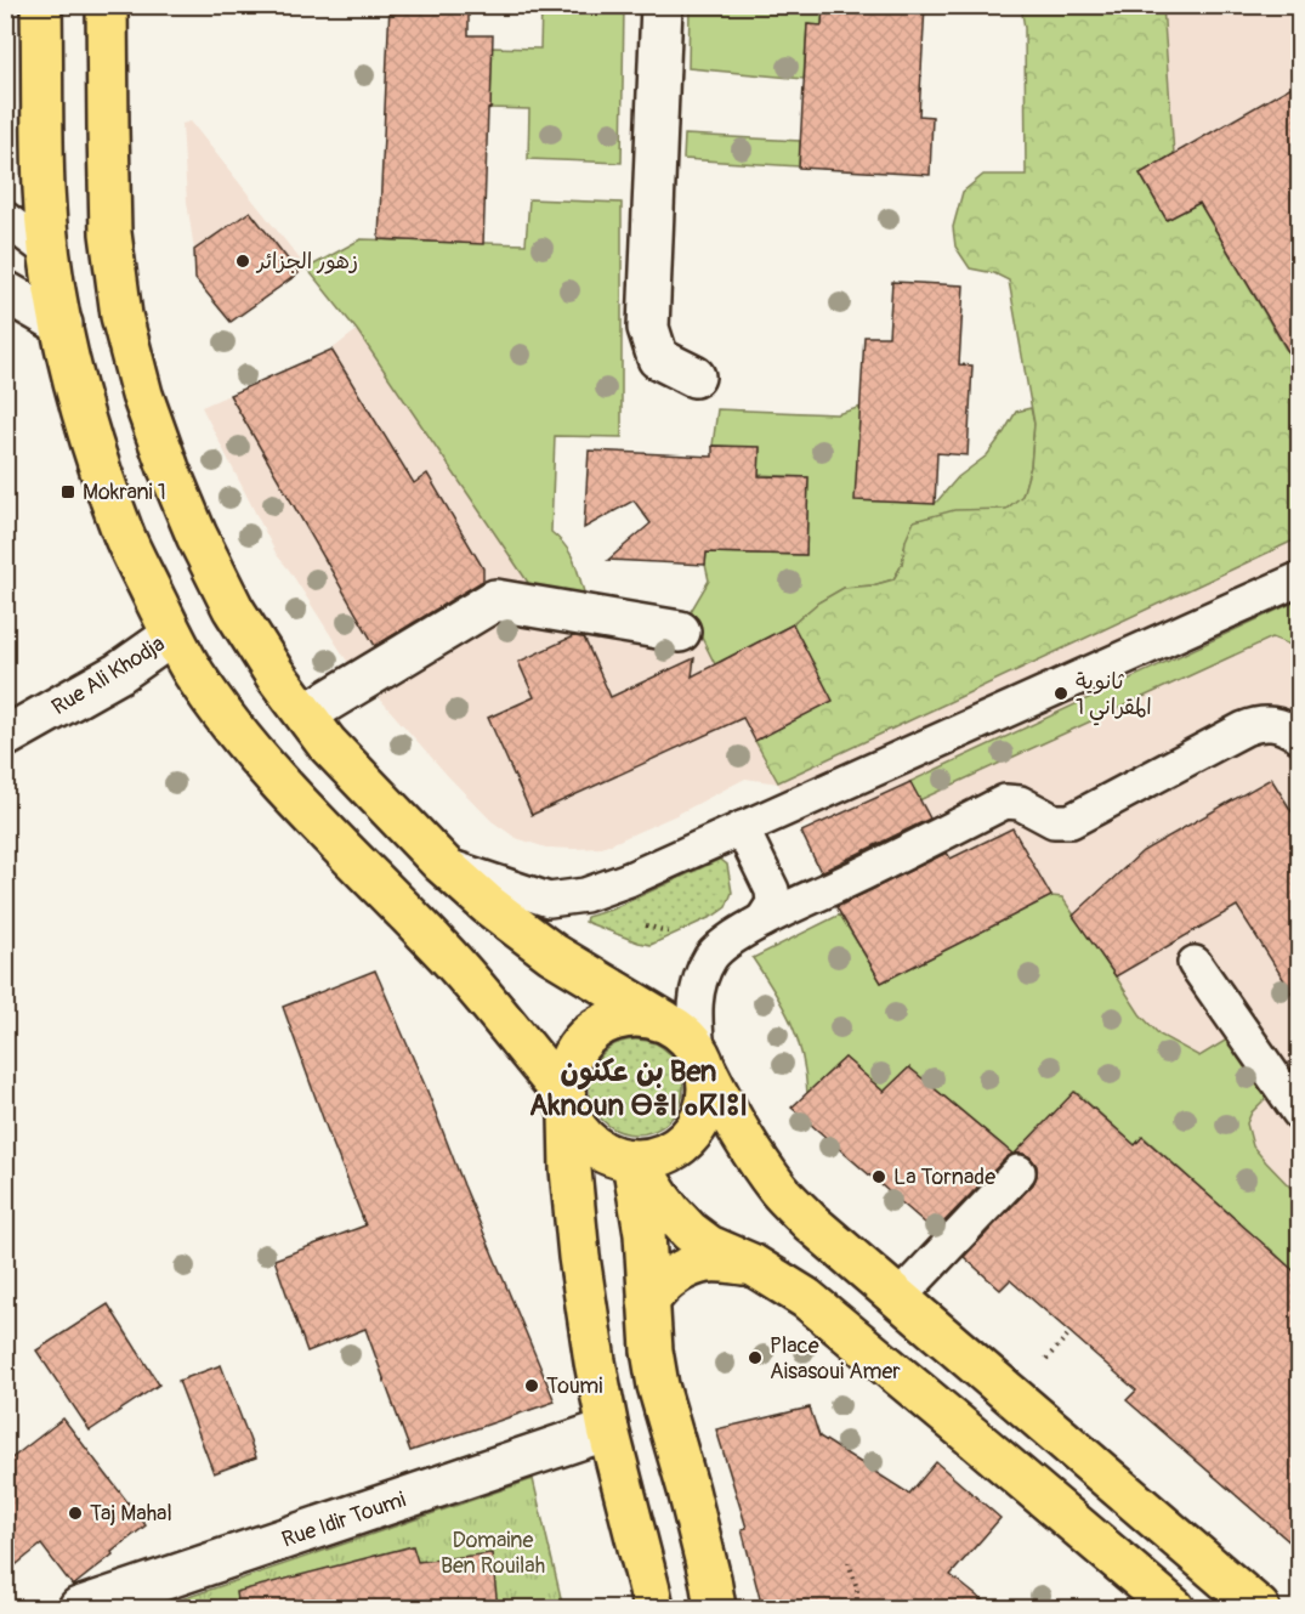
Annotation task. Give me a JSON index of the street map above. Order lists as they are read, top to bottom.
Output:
{
  "streets": {
    "street": ["Rue Ali Khodja", "Rue Idir Toumi"]
  },
  "districts": ["بن عكنون Ben Aknoun ⴱⴻⵏ ⴰⴽⵏⵓⵏ"],
  "parks": ["Domaine Ben Rouilah"],
  "places": {
    "other": [
      "زهور الجزائر",
      "ثانوية المقراني 1",
      "La Tornade",
      "Place Aisasoui Amer",
      "Toumi",
      "Taj Mahal"
    ],
    "transit": ["Mokrani 1"]
  }
}
